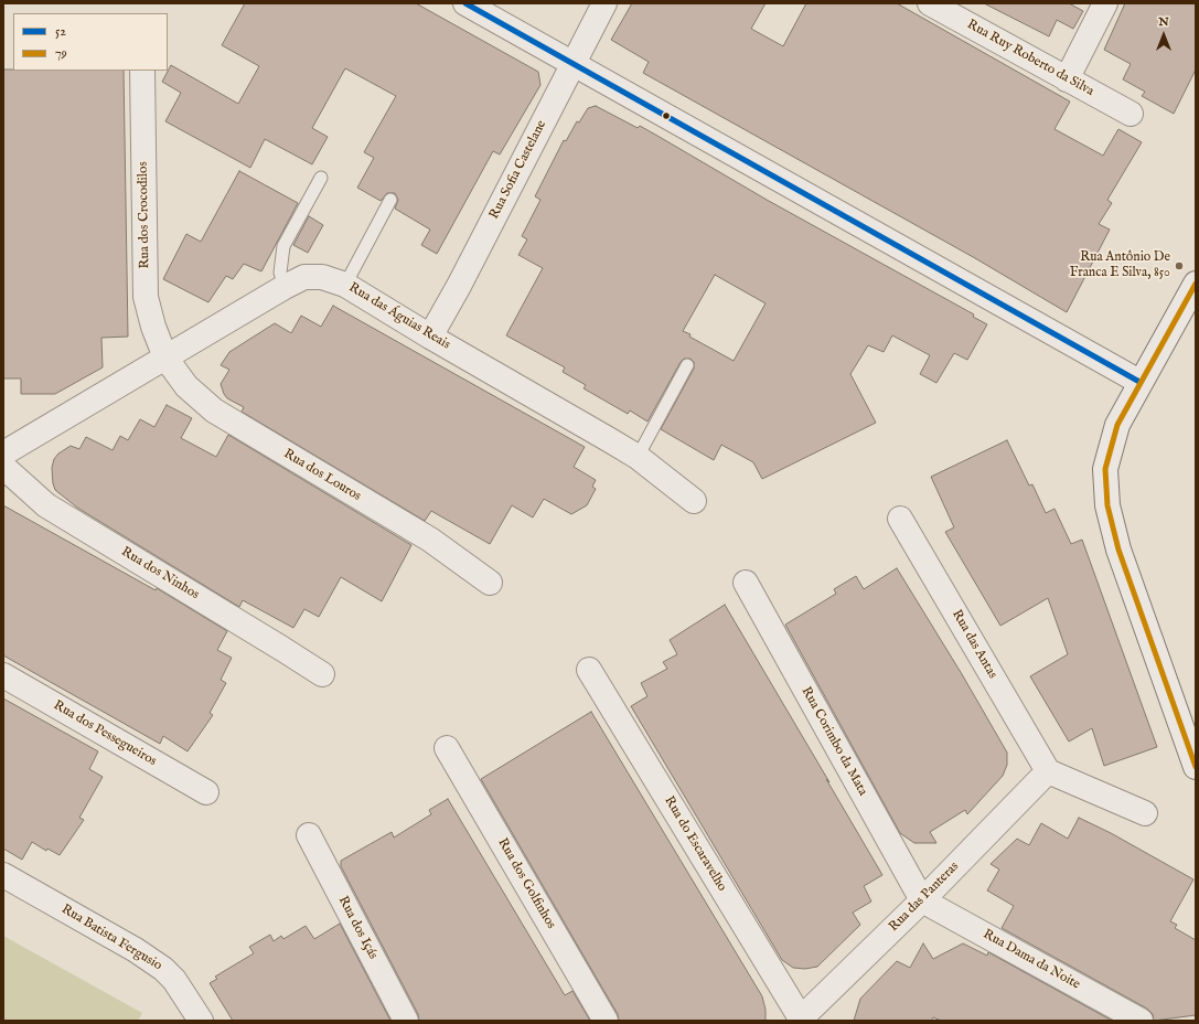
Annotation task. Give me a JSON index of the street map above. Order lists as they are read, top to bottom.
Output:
{
  "streets": {
    "street": [
      "Rua Ruy Roberto da Silva",
      "Rua Sofia Castelane",
      "Rua dos Crocodilos",
      "Rua das Águias Reais",
      "Rua dos Louros",
      "Rua dos Ninhos",
      "Rua das Antas",
      "Rua dos Pessegueiros",
      "Rua Corimbo da Mata",
      "Rua do Escaravelho",
      "Rua dos Golfinhos",
      "Rua das Panteras",
      "Rua dos Içás",
      "Rua Batista Fergusio",
      "Rua Dama da Noite"
    ]
  },
  "crossings": [
    ["Rua Sofia Castelane", "Rua das Águias Reais"],
    ["Rua dos Crocodilos", "Rua das Águias Reais"],
    ["Rua dos Crocodilos", "Rua dos Louros"],
    ["Rua das Águias Reais", "Rua dos Louros"],
    ["Rua das Antas", "Rua das Panteras"],
    ["Rua Corimbo da Mata", "Rua das Panteras"],
    ["Rua Corimbo da Mata", "Rua Dama da Noite"],
    ["Rua do Escaravelho", "Rua das Panteras"],
    ["Rua das Panteras", "Rua Dama da Noite"]
  ],
  "places": ["Rua Antônio De Franca E Silva, 850"],
  "lines": ["transit line 52", "transit line 79"],
  "legend": ["52", "79"],
  "north": "top"
}
